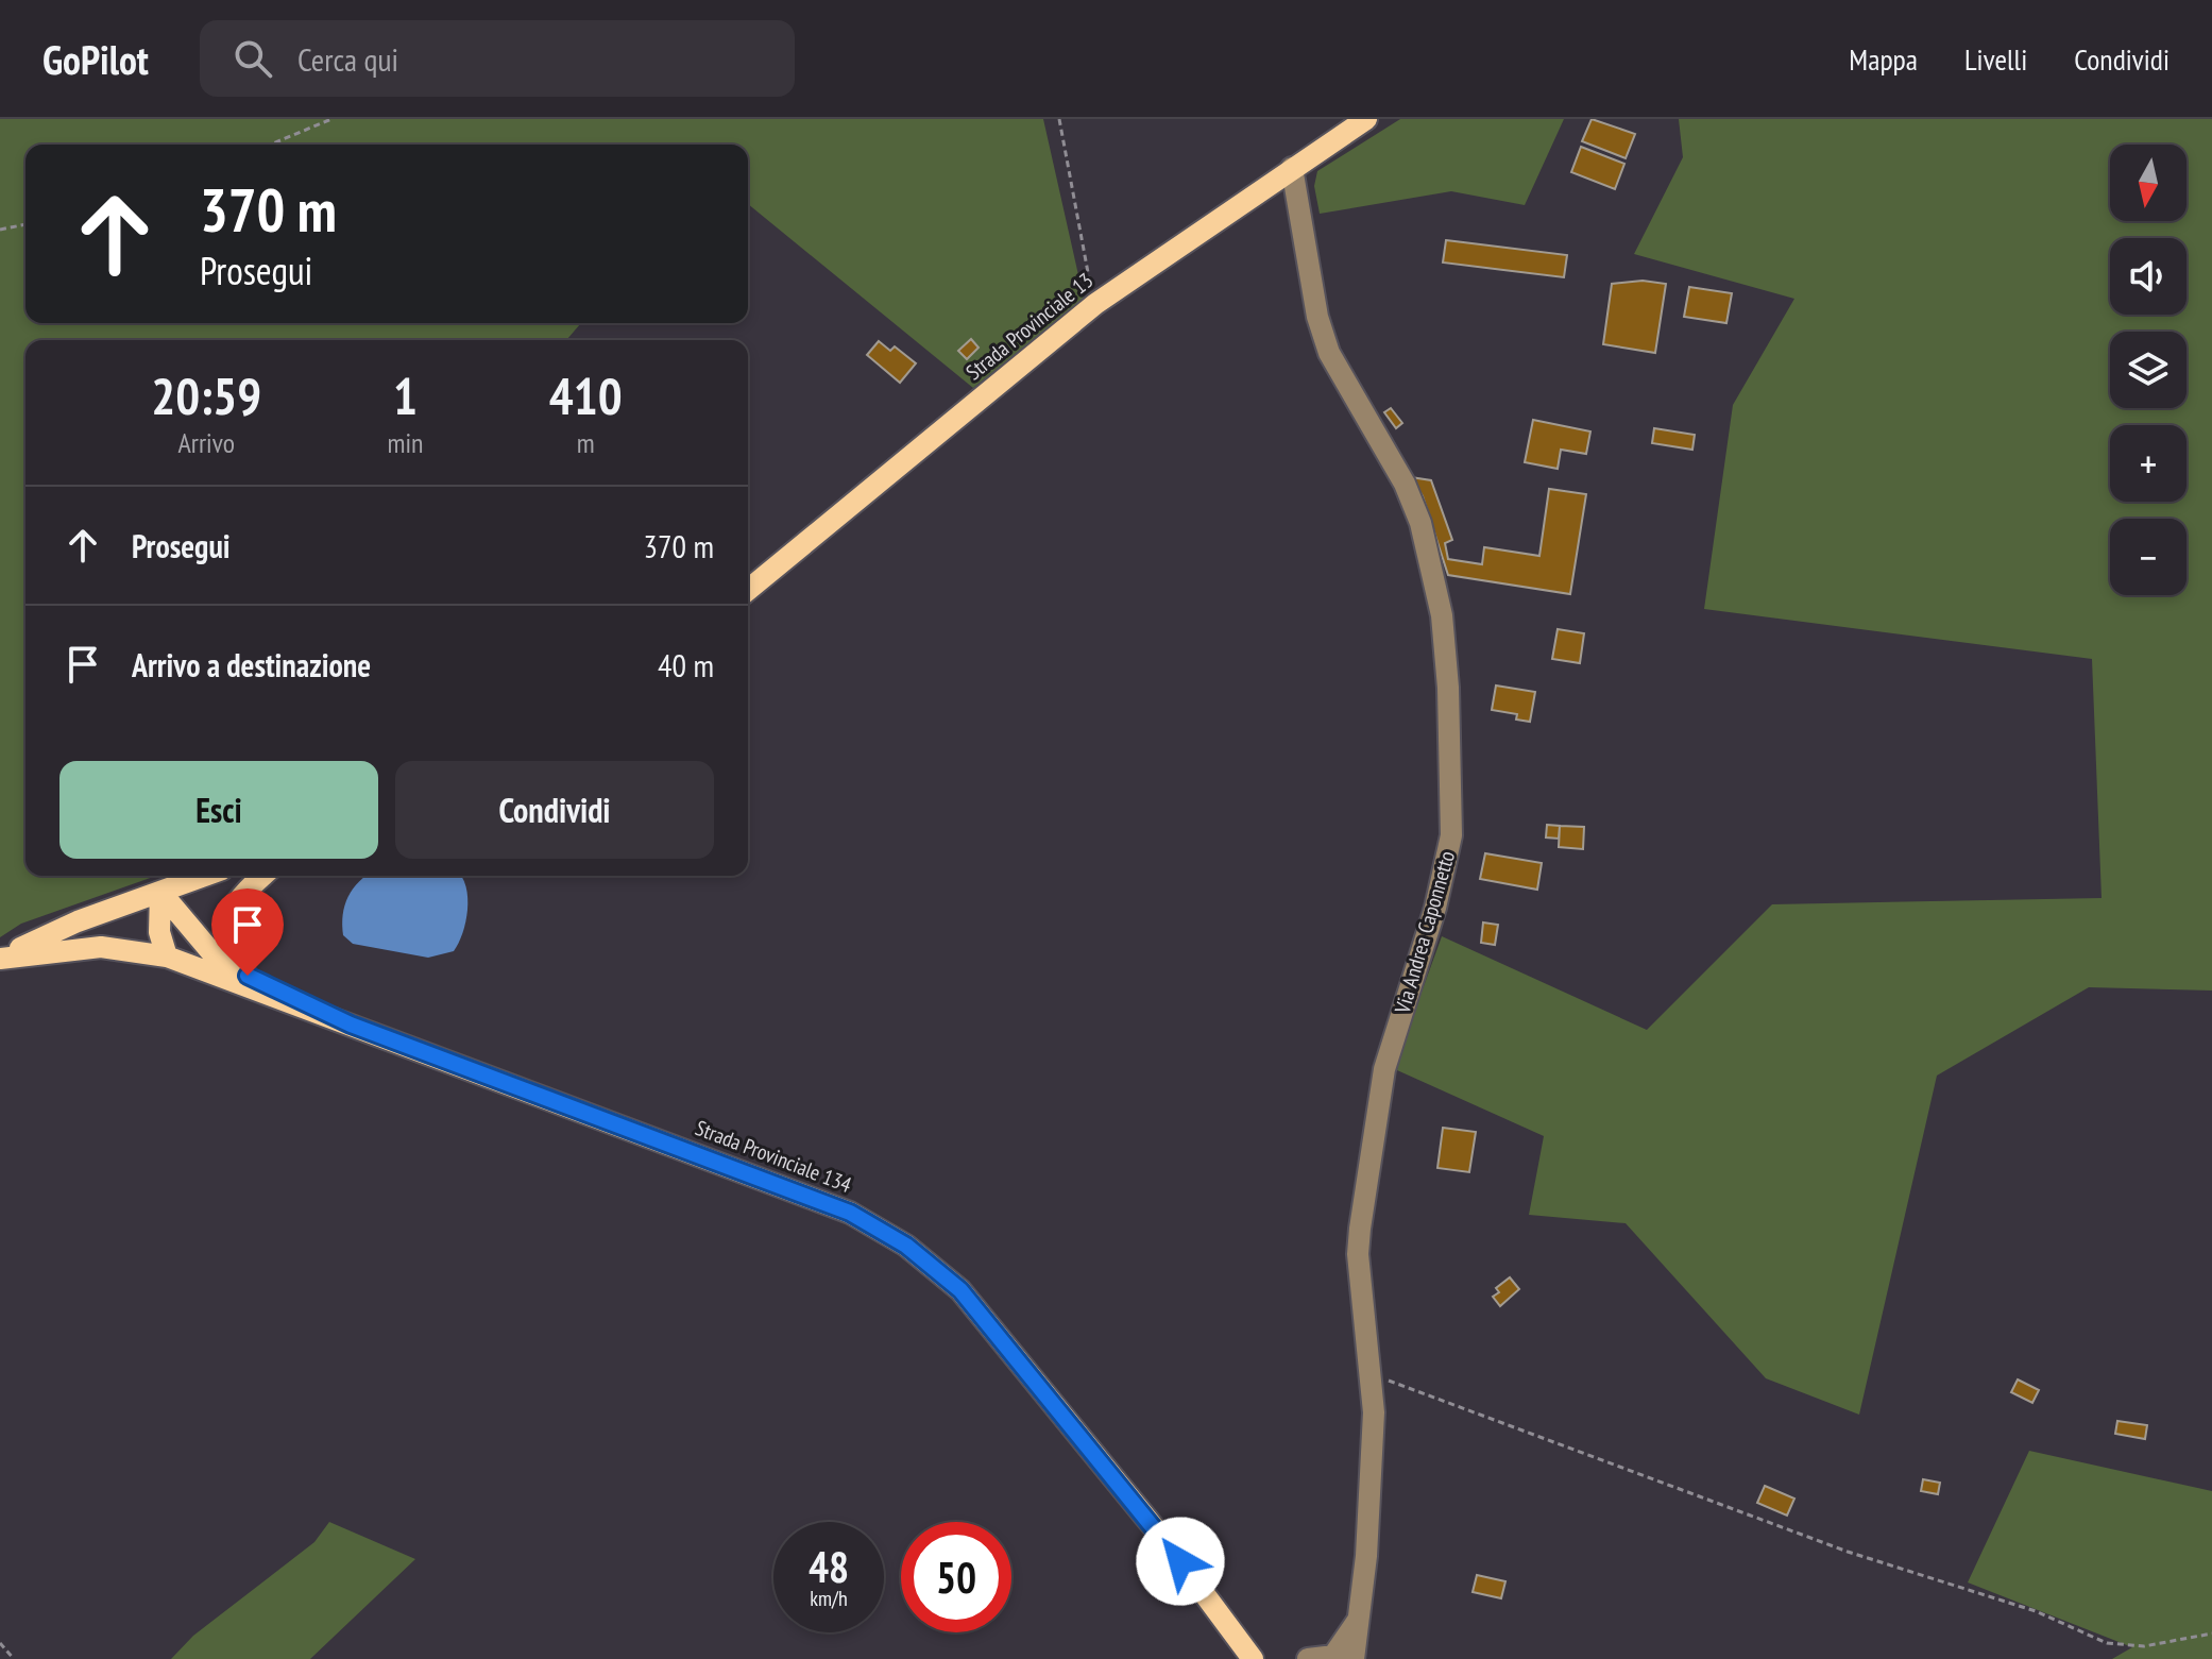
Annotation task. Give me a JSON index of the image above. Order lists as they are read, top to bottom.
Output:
{
  "streets": {
    "main road": ["Strada Provinciale 13", "Strada Provinciale 134"],
    "street": ["Via Andrea Caponnetto"]
  },
  "crossings": [
    ["Strada Provinciale 13", "Via Andrea Caponnetto"]
  ],
  "north": "bottom",
  "page": {
    "header": "GoPilot",
    "search": "Cerca qui",
    "nav": ["Mappa", "Livelli", "Condividi"],
    "map_buttons": ["+", "−"],
    "turn": ["370 m", "Prosegui"],
    "eta": [
      "20:59",
      "Arrivo",
      "1",
      "min",
      "410",
      "m"
    ],
    "list": [
      {
        "name": "Prosegui",
        "value": "370 m"
      },
      {
        "name": "Arrivo a destinazione",
        "value": "40 m"
      }
    ],
    "buttons": ["Esci", "Condividi"],
    "speed": "48 km/h",
    "limit": "50"
  }
}
